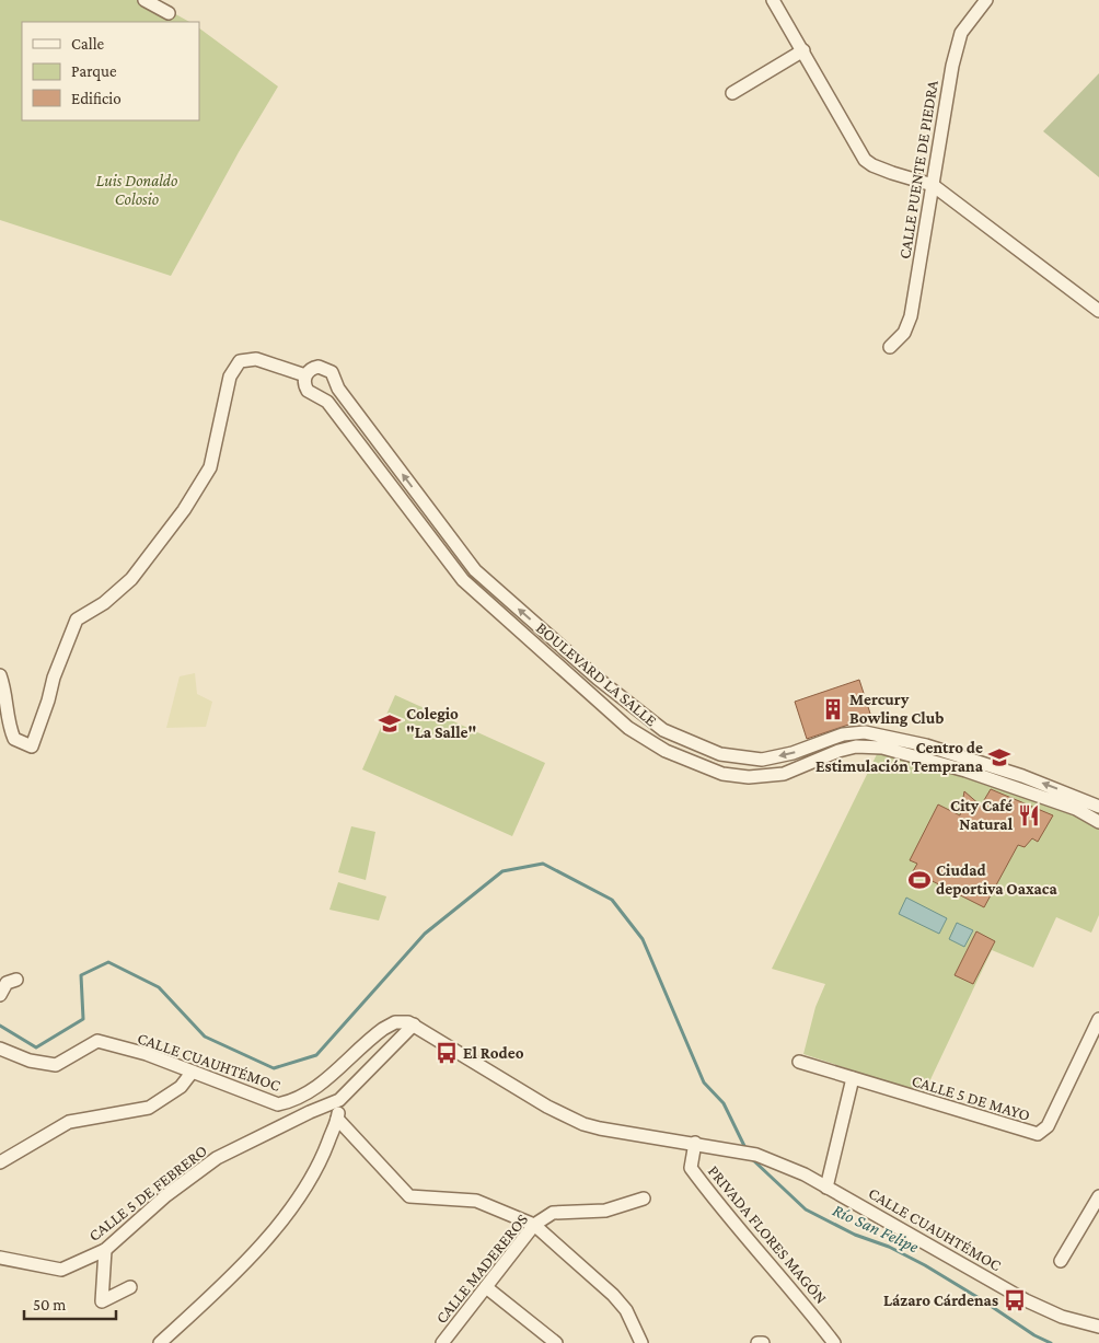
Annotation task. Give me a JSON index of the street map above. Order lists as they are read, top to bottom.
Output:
{
  "streets": {
    "street": [
      "CALLE PUENTE DE PIEDRA",
      "BOULEVARD LA SALLE",
      "CALLE CUAUHTÉMOC",
      "CALLE 5 DE MAYO",
      "CALLE 5 DE FEBRERO",
      "PRIVADA FLORES MAGÓN",
      "CALLE MADEREROS"
    ]
  },
  "crossings": [
    ["CALLE CUAUHTÉMOC", "PRIVADA FLORES MAGÓN"]
  ],
  "water": ["Río San Felipe"],
  "parks": ["Luis Donaldo Colosio"],
  "places": {
    "building": ["Mercury Bowling Club"],
    "school or university": ["Colegio \"La Salle\"", "Centro de Estimulación Temprana"],
    "restaurant": ["City Café Natural"],
    "sports": ["Ciudad deportiva Oaxaca"],
    "bus stop": ["El Rodeo", "Lázaro Cárdenas"]
  },
  "legend": ["Calle", "Parque", "Edificio"],
  "scale_bar": "50 m"
}
